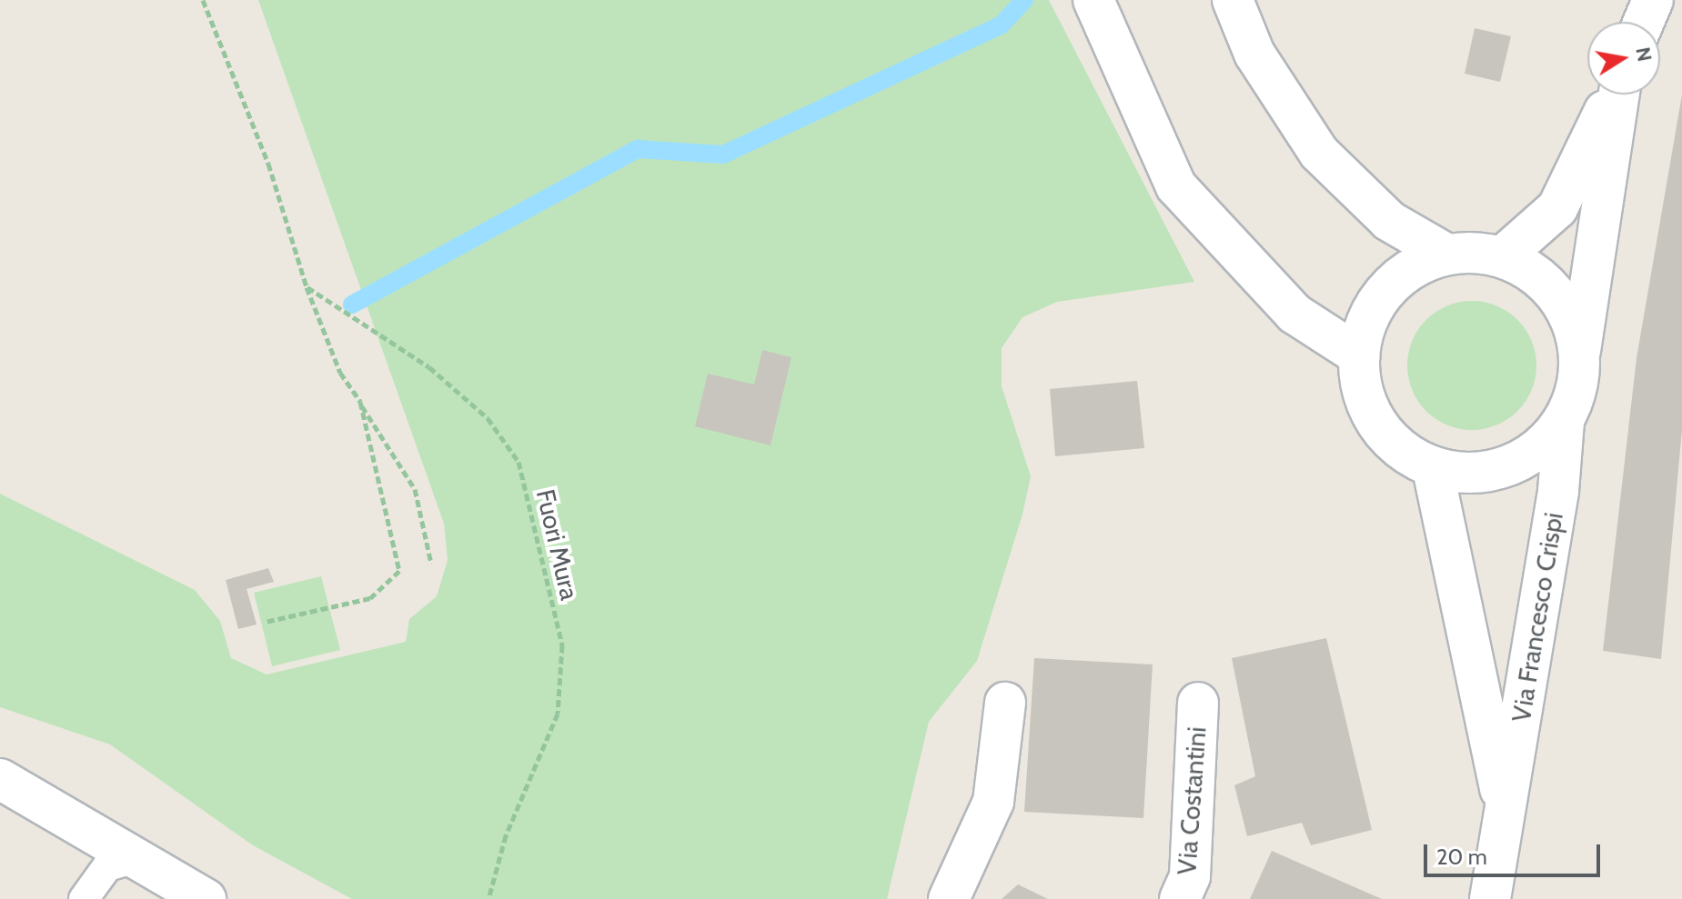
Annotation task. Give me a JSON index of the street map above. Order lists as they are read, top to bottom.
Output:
{
  "streets": {
    "street": ["Via Francesco Crispi", "Via Costantini"],
    "path": ["Fuori Mura"]
  },
  "scale_bar": "20 m",
  "north": "right"
}
